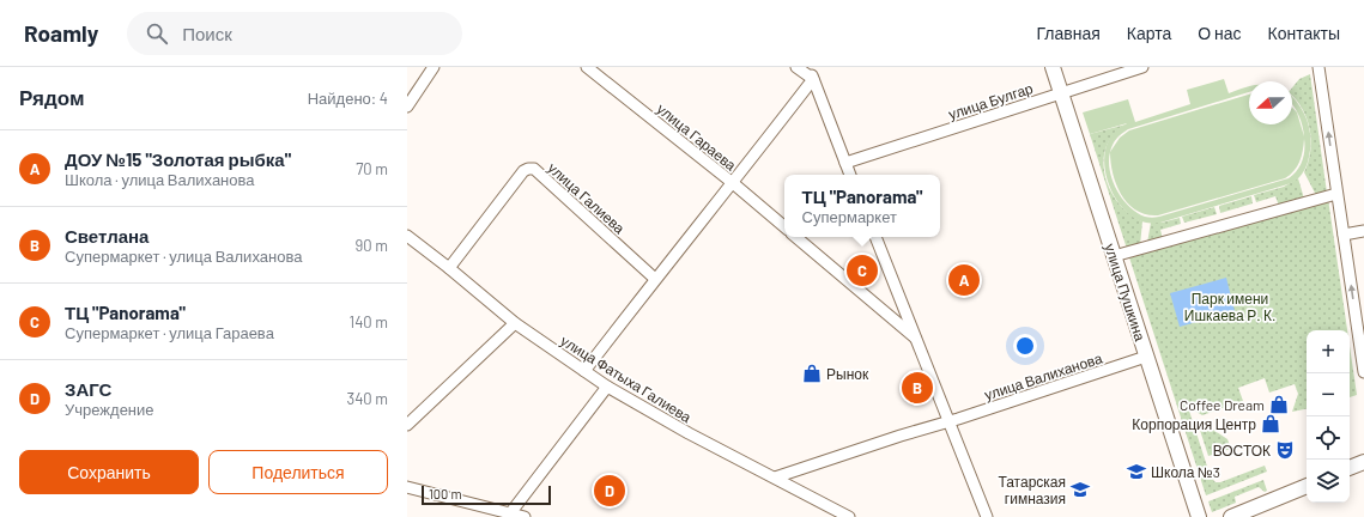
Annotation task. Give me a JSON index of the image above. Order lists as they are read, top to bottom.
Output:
{
  "streets": {
    "main road": ["улица Пушкина"],
    "street": [
      "улица Булгар",
      "улица Гараева",
      "улица Галиева",
      "улица Валиханова",
      "улица Фатыха Галиева"
    ]
  },
  "crossings": [
    ["улица Булгар", "улица Пушкина"],
    ["улица Галиева", "улица Фатыха Галиева"],
    ["улица Пушкина", "улица Валиханова"],
    ["улица Валиханова", "улица Фатыха Галиева"]
  ],
  "parks": ["Парк имени Ишкаева Р. К."],
  "places": {
    "shop": ["Рынок", "Coffee Dream", "Корпорация Центр"],
    "theatre": ["ВОСТОК"],
    "school or university": ["Школа №3", "Татарская гимназия"]
  },
  "scale_bar": "100 m",
  "north": "left",
  "page": {
    "header": "Roamly",
    "search": "Поиск",
    "nav": [
      "Главная",
      "Карта",
      "О нас",
      "Контакты"
    ],
    "heading": ["Рядом", "Найдено: 4"],
    "list": [
      {
        "mark": "A",
        "name": "ДОУ №15 \"Золотая рыбка\"",
        "note": "Школа · улица Валиханова",
        "value": "70 m"
      },
      {
        "mark": "B",
        "name": "Светлана",
        "note": "Супермаркет · улица Валиханова",
        "value": "90 m"
      },
      {
        "mark": "C",
        "name": "ТЦ \"Panorama\"",
        "note": "Супермаркет · улица Гараева",
        "value": "140 m"
      },
      {
        "mark": "D",
        "name": "ЗАГС",
        "note": "Учреждение",
        "value": "340 m"
      }
    ],
    "popup": ["ТЦ \"Panorama\"", "Супермаркет"],
    "pins": [
      "C",
      "A",
      "B",
      "D"
    ],
    "map_buttons": ["+", "−"],
    "buttons": ["Сохранить", "Поделиться"],
    "scale": "100 m"
  }
}
